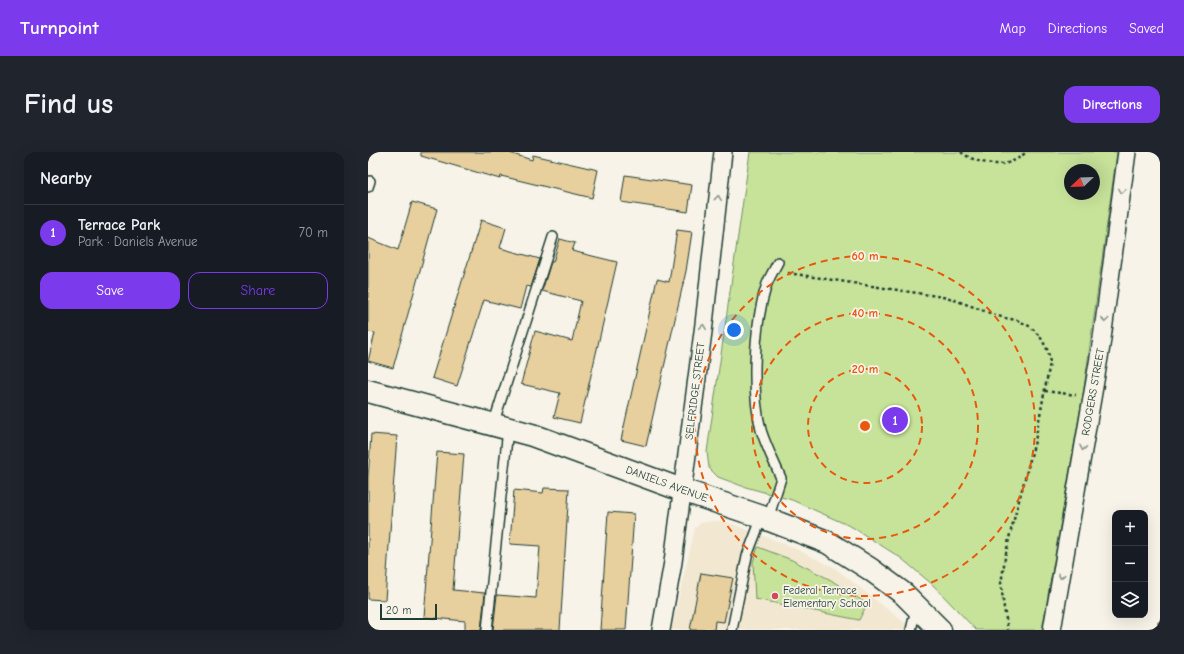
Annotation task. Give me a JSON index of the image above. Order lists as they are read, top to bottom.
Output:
{
  "streets": {
    "street": ["SELFRIDGE STREET", "RODGERS STREET", "DANIELS AVENUE"]
  },
  "crossings": [
    ["SELFRIDGE STREET", "DANIELS AVENUE"]
  ],
  "one_way": ["SELFRIDGE STREET", "RODGERS STREET"],
  "places": ["Federal Terrace Elementary School"],
  "scale_bar": "20 m",
  "north": "bottom left",
  "page": {
    "header": "Turnpoint",
    "nav": ["Map", "Directions", "Saved"],
    "buttons": [
      "Directions",
      ["Save", "Share"]
    ],
    "title": "Find us",
    "heading": "Nearby",
    "list": [
      {
        "mark": "1",
        "name": "Terrace Park",
        "note": "Park · Daniels Avenue",
        "value": "70 m"
      }
    ],
    "pins": "1",
    "map_buttons": ["+", "−"],
    "scale": "20 m"
  },
  "rings": ["60 m", "40 m", "20 m"]
}
